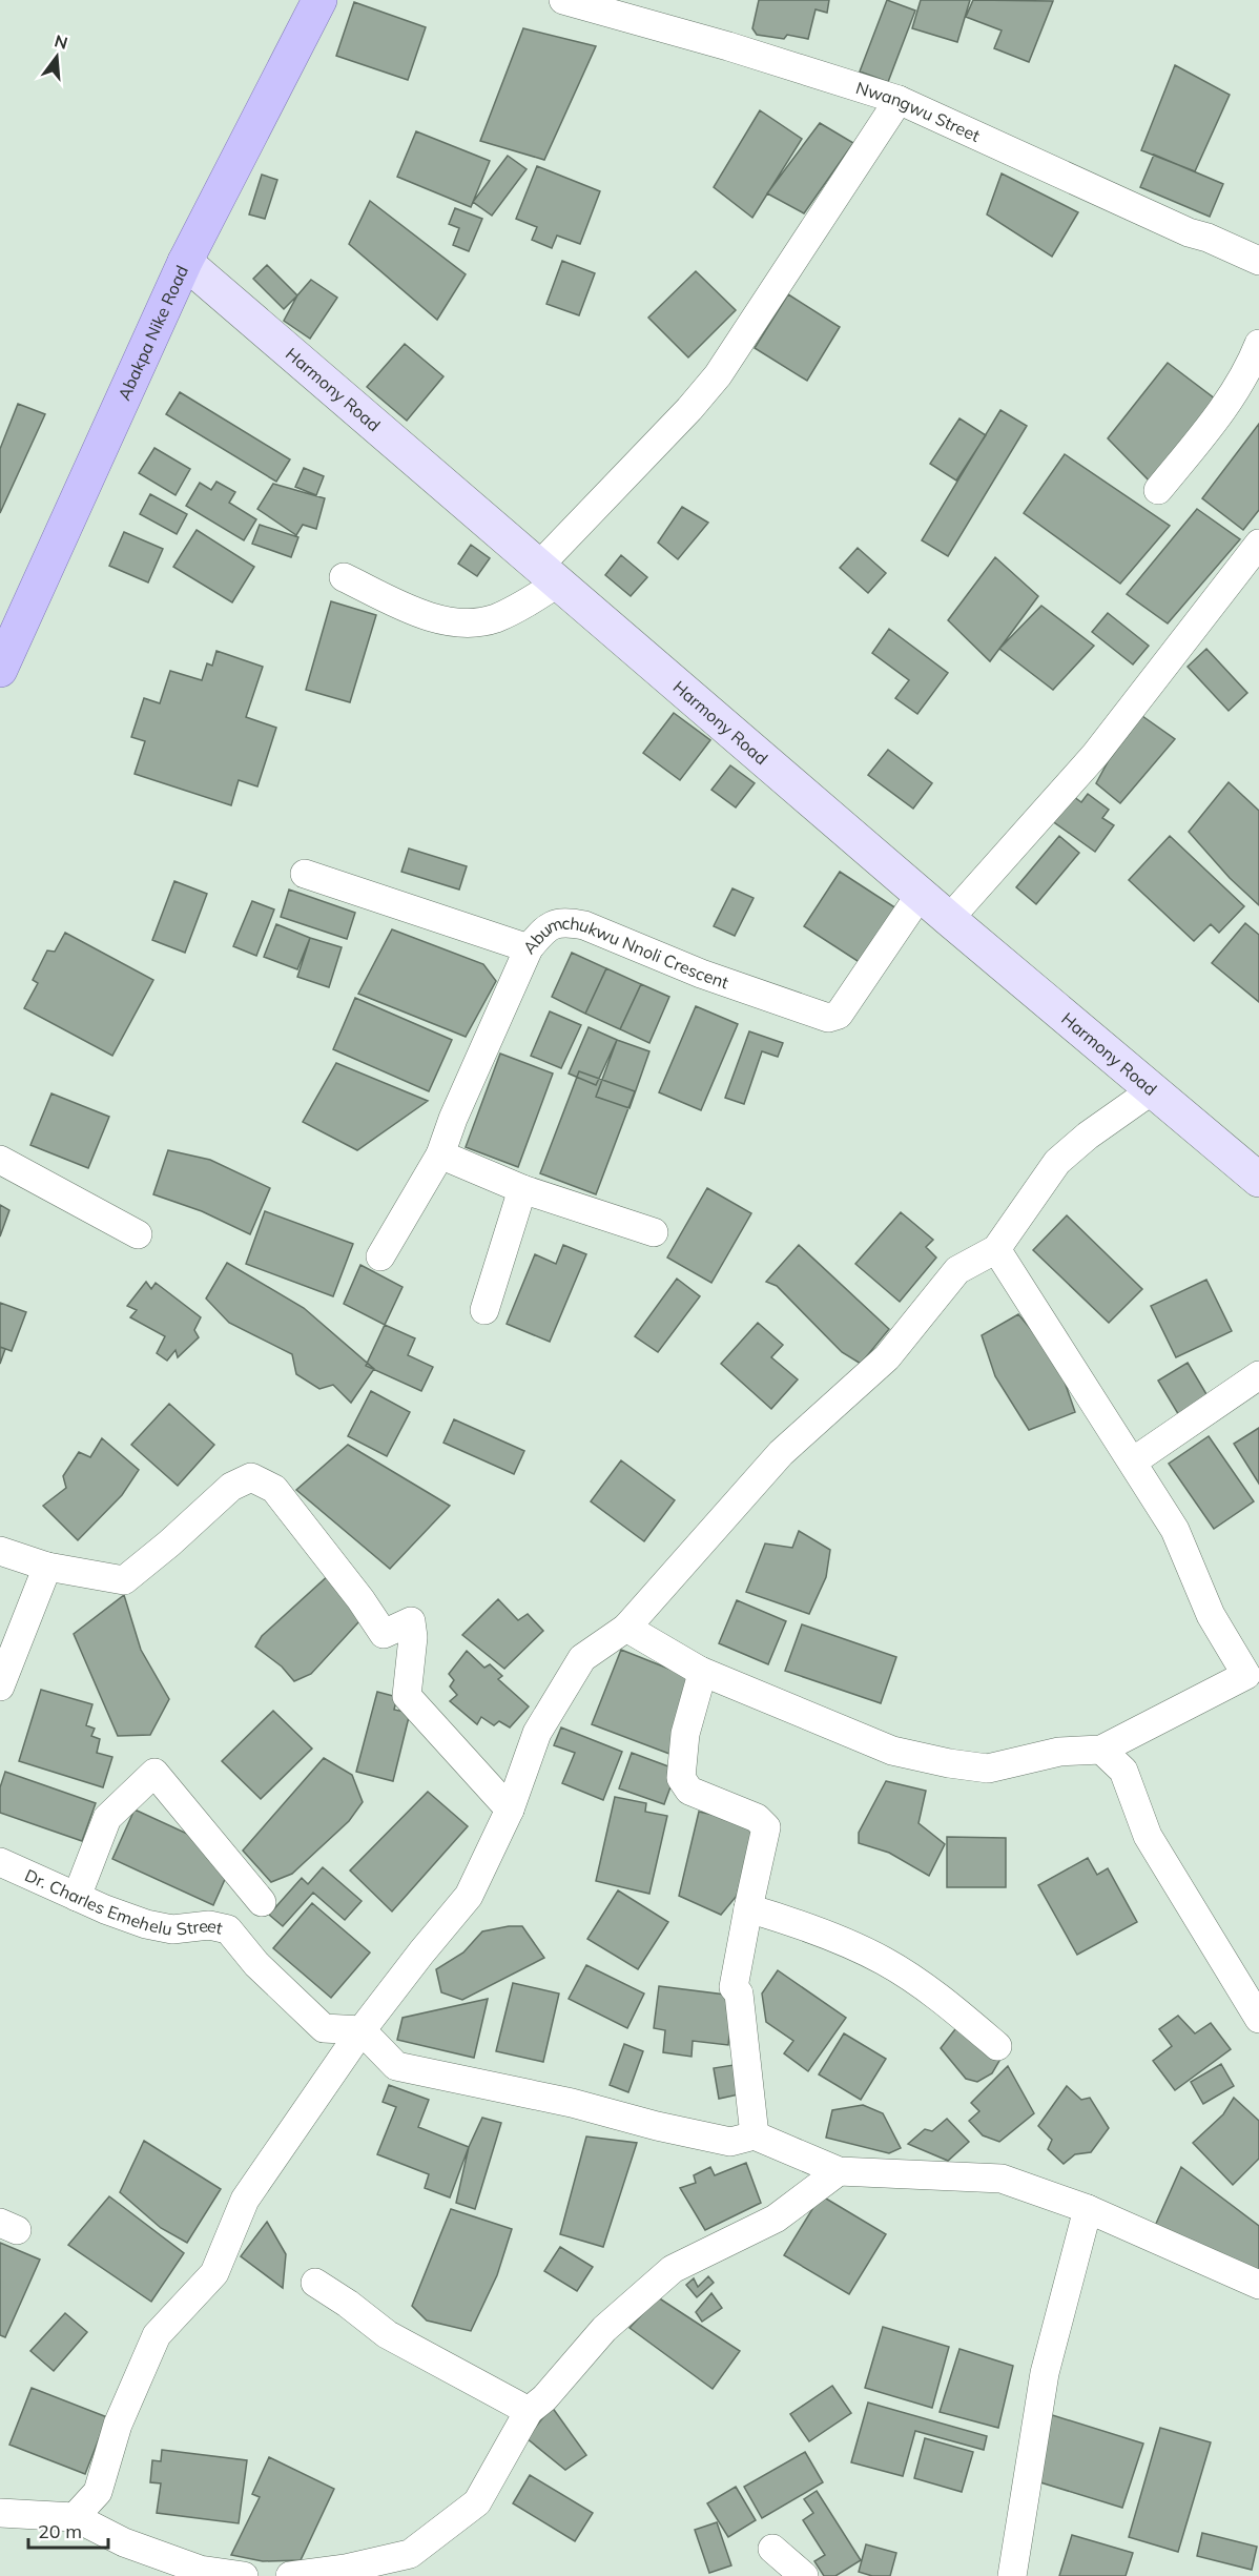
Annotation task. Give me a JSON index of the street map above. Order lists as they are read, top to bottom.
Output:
{
  "streets": {
    "main road": ["Abakpa Nike Road", "Harmony Road"],
    "street": ["Nwangwu Street", "Abumchukwu Nnoli Crescent", "Dr. Charles Emehelu Street"]
  },
  "crossings": [
    ["Abakpa Nike Road", "Harmony Road"],
    ["Harmony Road", "Abumchukwu Nnoli Crescent"]
  ],
  "scale_bar": "20 m",
  "north": "top"
}
